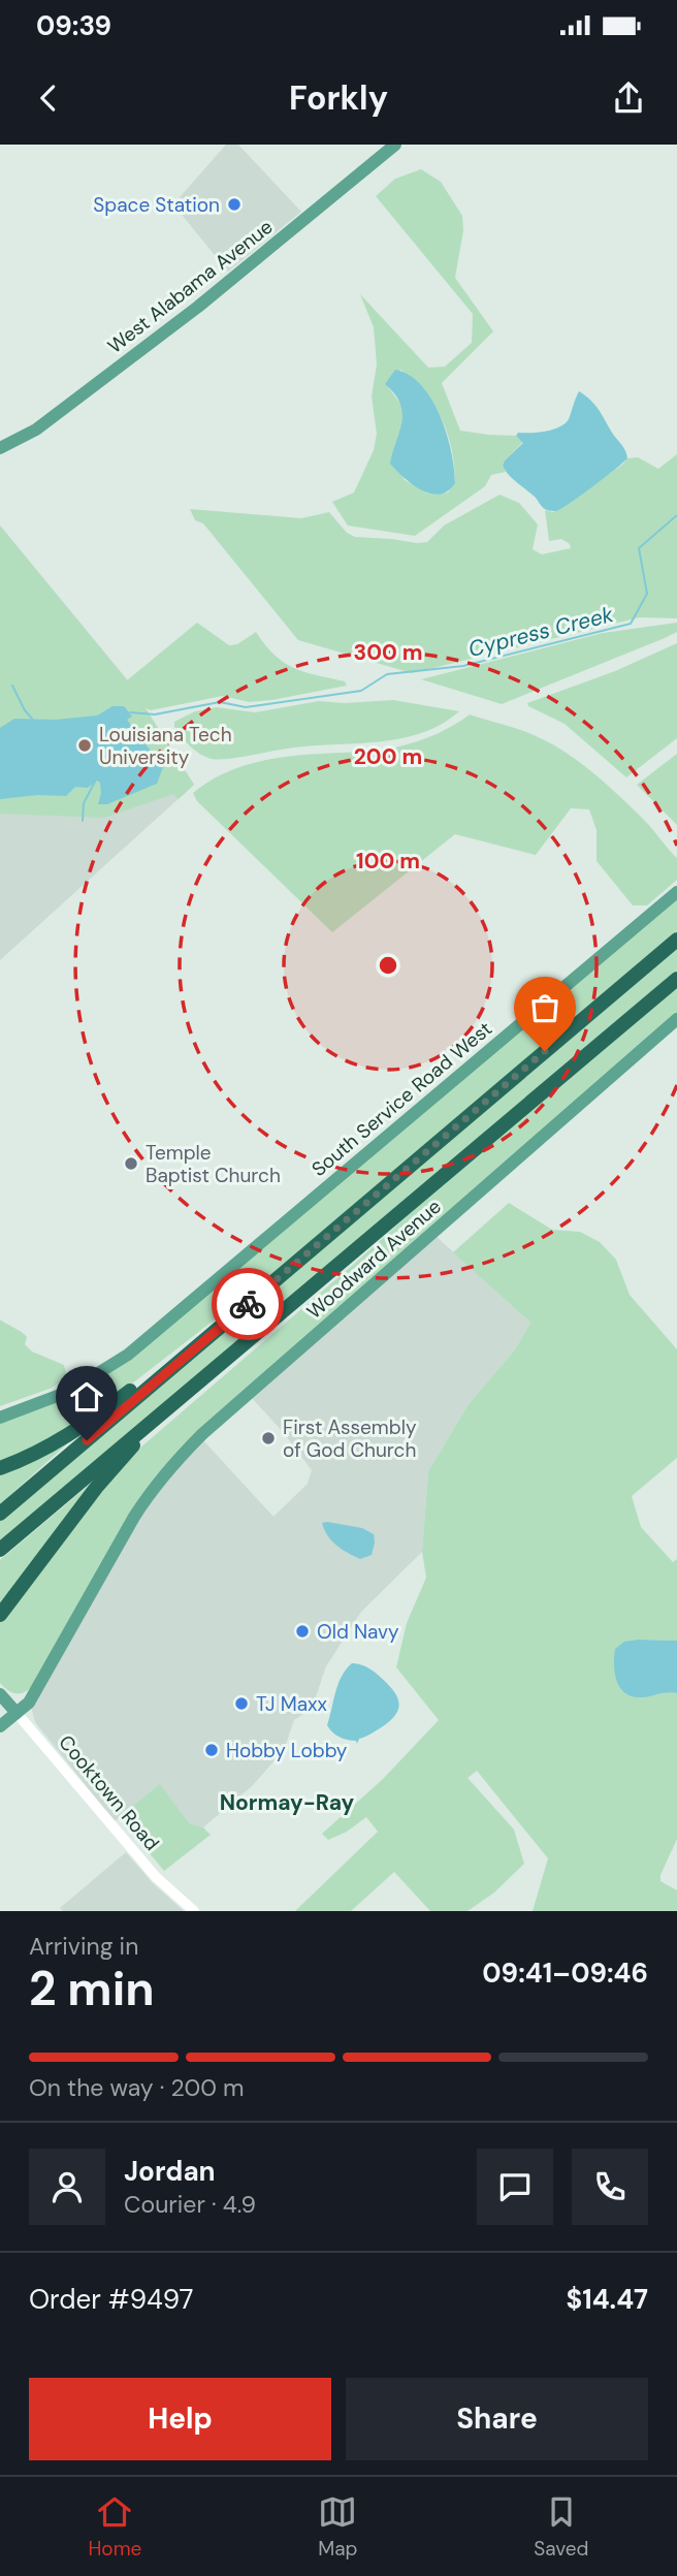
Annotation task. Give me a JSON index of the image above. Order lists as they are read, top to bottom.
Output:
{
  "streets": {
    "main road": [
      "West Alabama Avenue",
      "South Service Road West",
      "Woodward Avenue",
      "Cooktown Road"
    ]
  },
  "crossings": [
    ["Woodward Avenue", "Cooktown Road"]
  ],
  "districts": ["Normay-Ray"],
  "water": ["Cypress Creek"],
  "places": [
    "Space Station",
    "Louisiana Tech University",
    "Temple Baptist Church",
    "First Assembly of God Church",
    "Old Navy",
    "TJ Maxx",
    "Hobby Lobby"
  ],
  "page": {
    "status": "09:39",
    "header": "Forkly",
    "heading": ["2 min", "Arriving in", "09:41–09:46"],
    "panel": [
      "Jordan",
      "Courier · 4.9",
      "Order #9497",
      "$14.47"
    ],
    "bar": "On the way · 200 m",
    "buttons": ["Help", "Share"],
    "tabs": ["Home", "Map", "Saved"]
  },
  "rings": ["300 m", "200 m", "100 m"]
}
